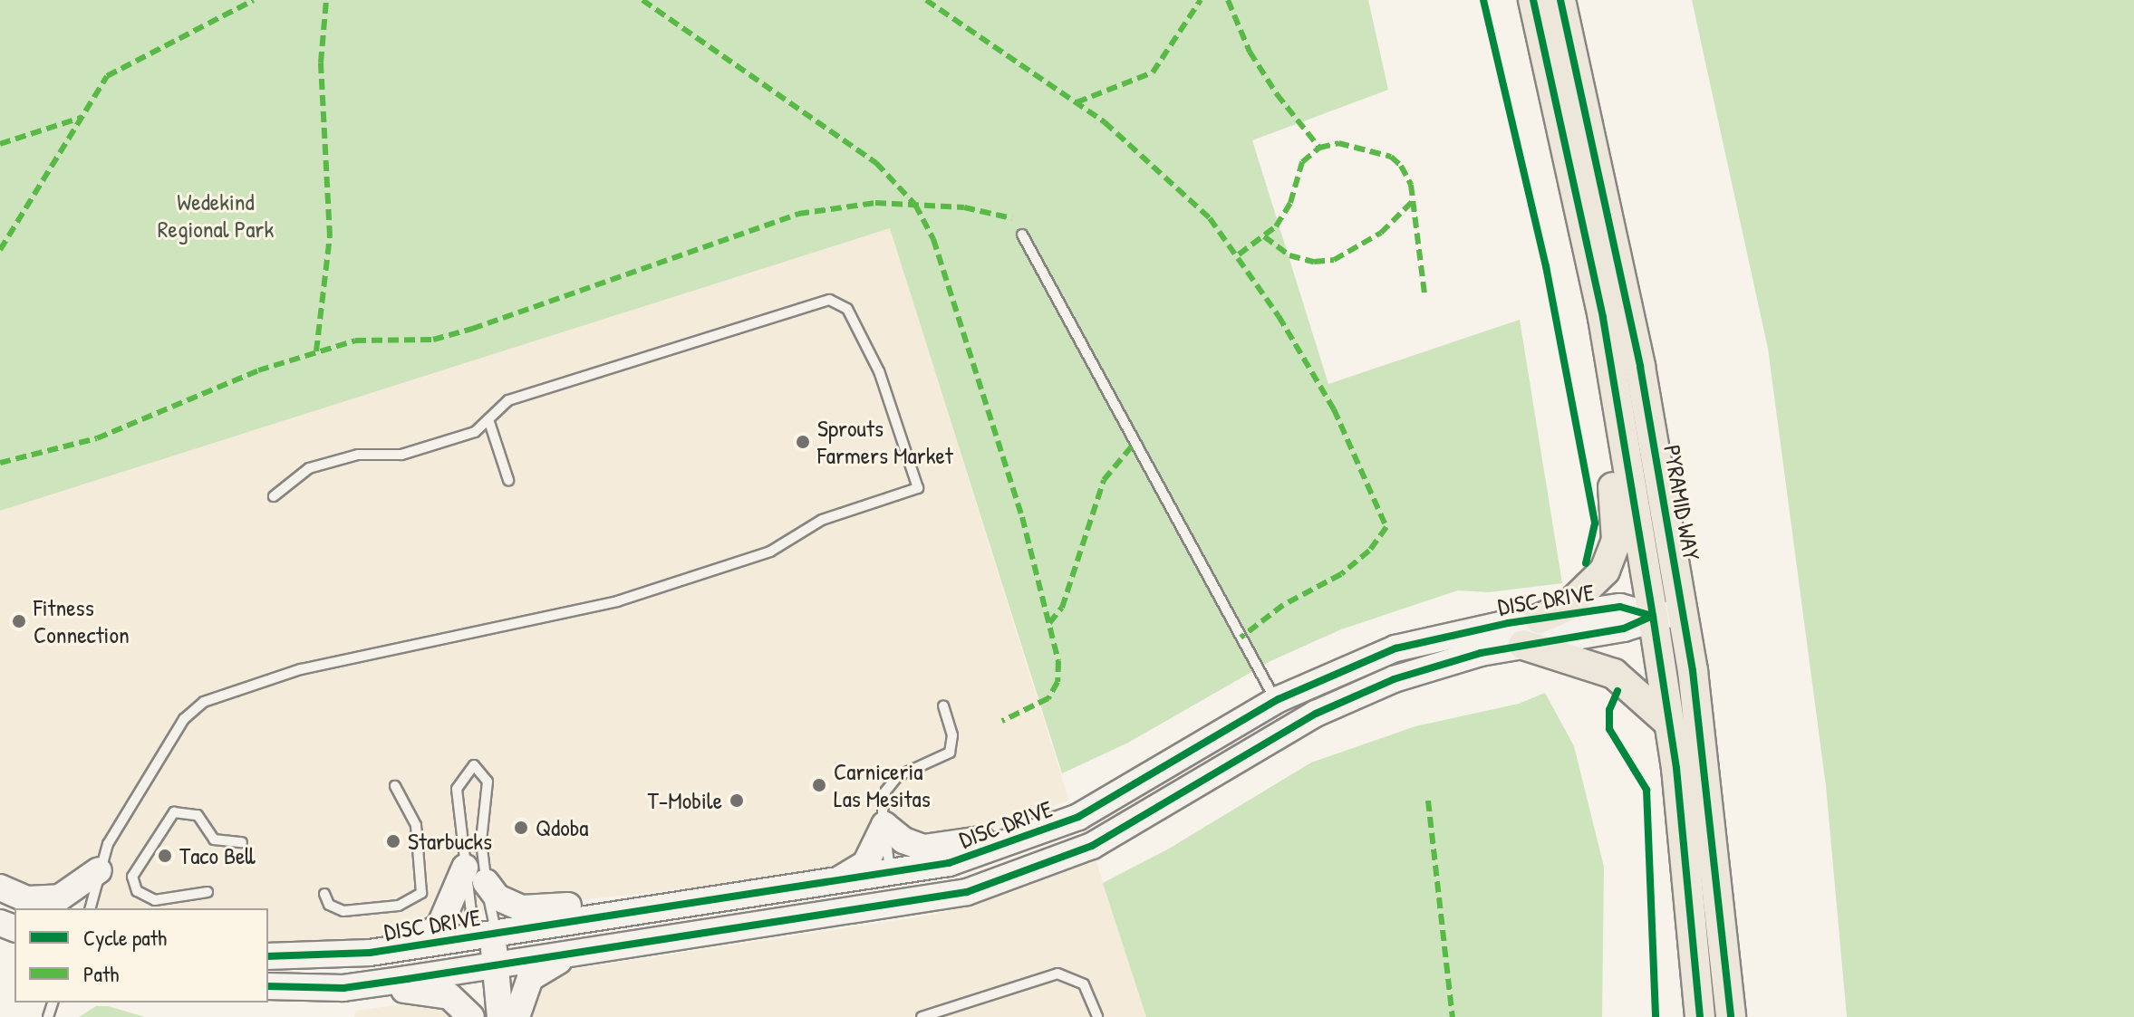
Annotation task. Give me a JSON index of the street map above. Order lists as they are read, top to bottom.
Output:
{
  "streets": {
    "main road": ["PYRAMID WAY", "DISC DRIVE"]
  },
  "crossings": [
    ["PYRAMID WAY", "DISC DRIVE"]
  ],
  "parks": ["Wedekind Regional Park"],
  "places": [
    "Sprouts Farmers Market",
    "Fitness Connection",
    "Carniceria Las Mesitas",
    "T-Mobile",
    "Qdoba",
    "Starbucks",
    "Taco Bell"
  ],
  "legend": ["Cycle path", "Path"]
}
